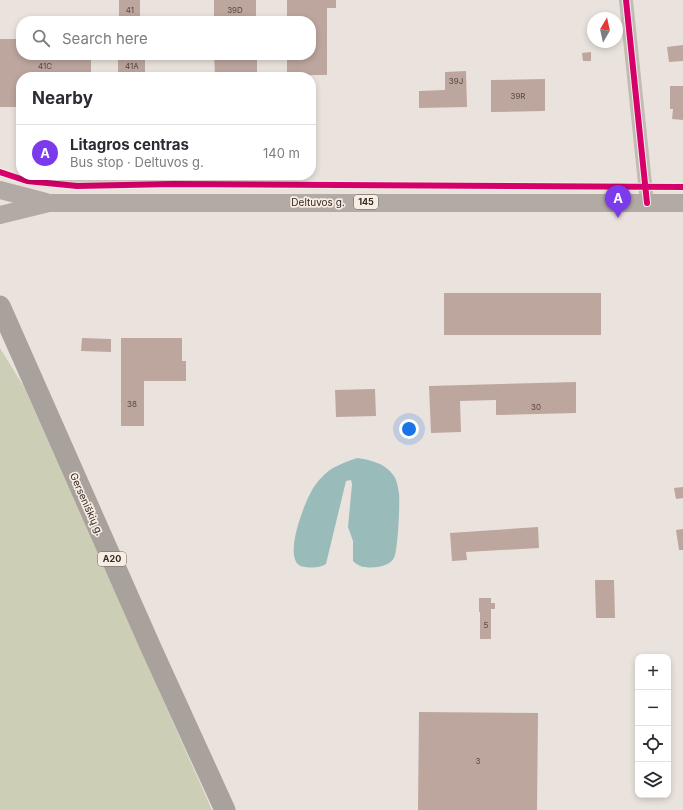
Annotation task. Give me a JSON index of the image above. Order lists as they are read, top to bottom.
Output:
{
  "streets": {
    "highway": ["Gerseniškių g.", "A20"],
    "main road": ["Deltuvos g.", "145"]
  },
  "house_numbers": [
    "41",
    "39D",
    "41C",
    "41A",
    "39J",
    "39R",
    "38",
    "30",
    "5",
    "3"
  ],
  "north": "top",
  "page": {
    "search": "Search here",
    "heading": "Nearby",
    "list": [
      {
        "mark": "A",
        "name": "Litagros centras",
        "note": "Bus stop · Deltuvos g.",
        "value": "140 m"
      }
    ],
    "pins": "A",
    "map_buttons": ["+", "−"]
  }
}
